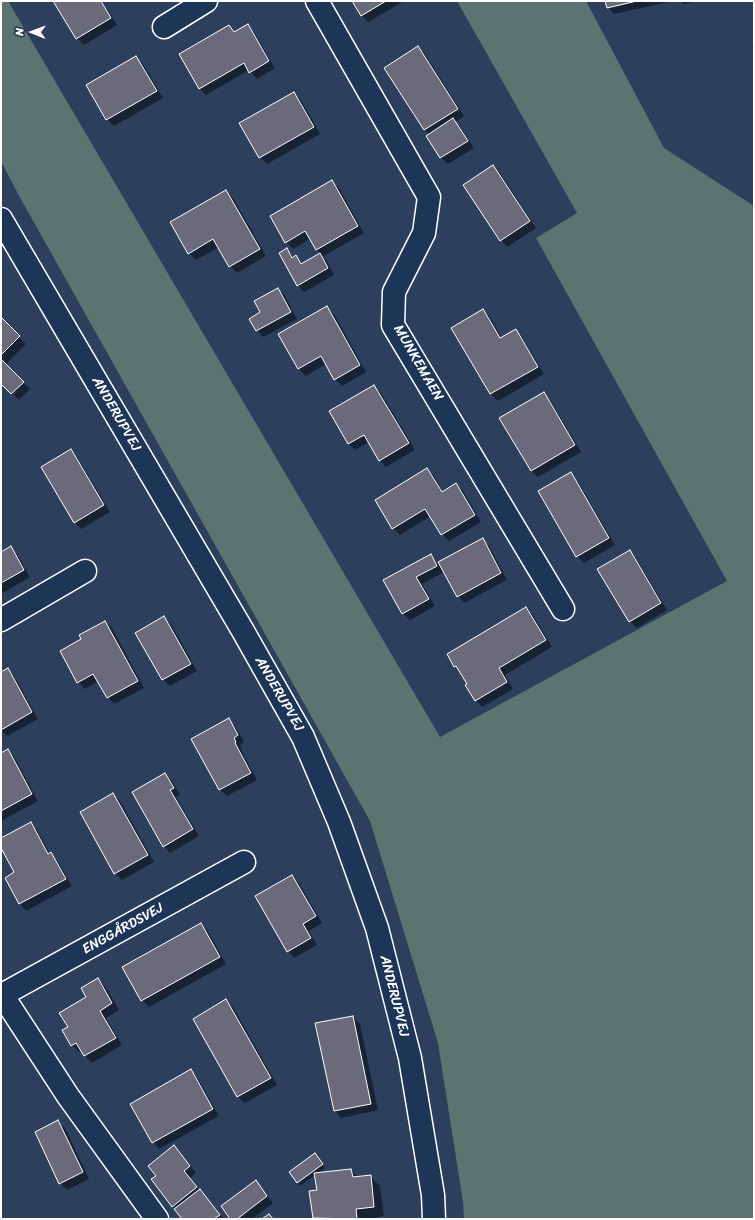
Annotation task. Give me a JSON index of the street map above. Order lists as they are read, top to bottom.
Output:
{
  "streets": {
    "street": ["MUNKEMAEN", "ANDERUPVEJ", "ENGGÅRDSVEJ"]
  },
  "north": "left"
}
